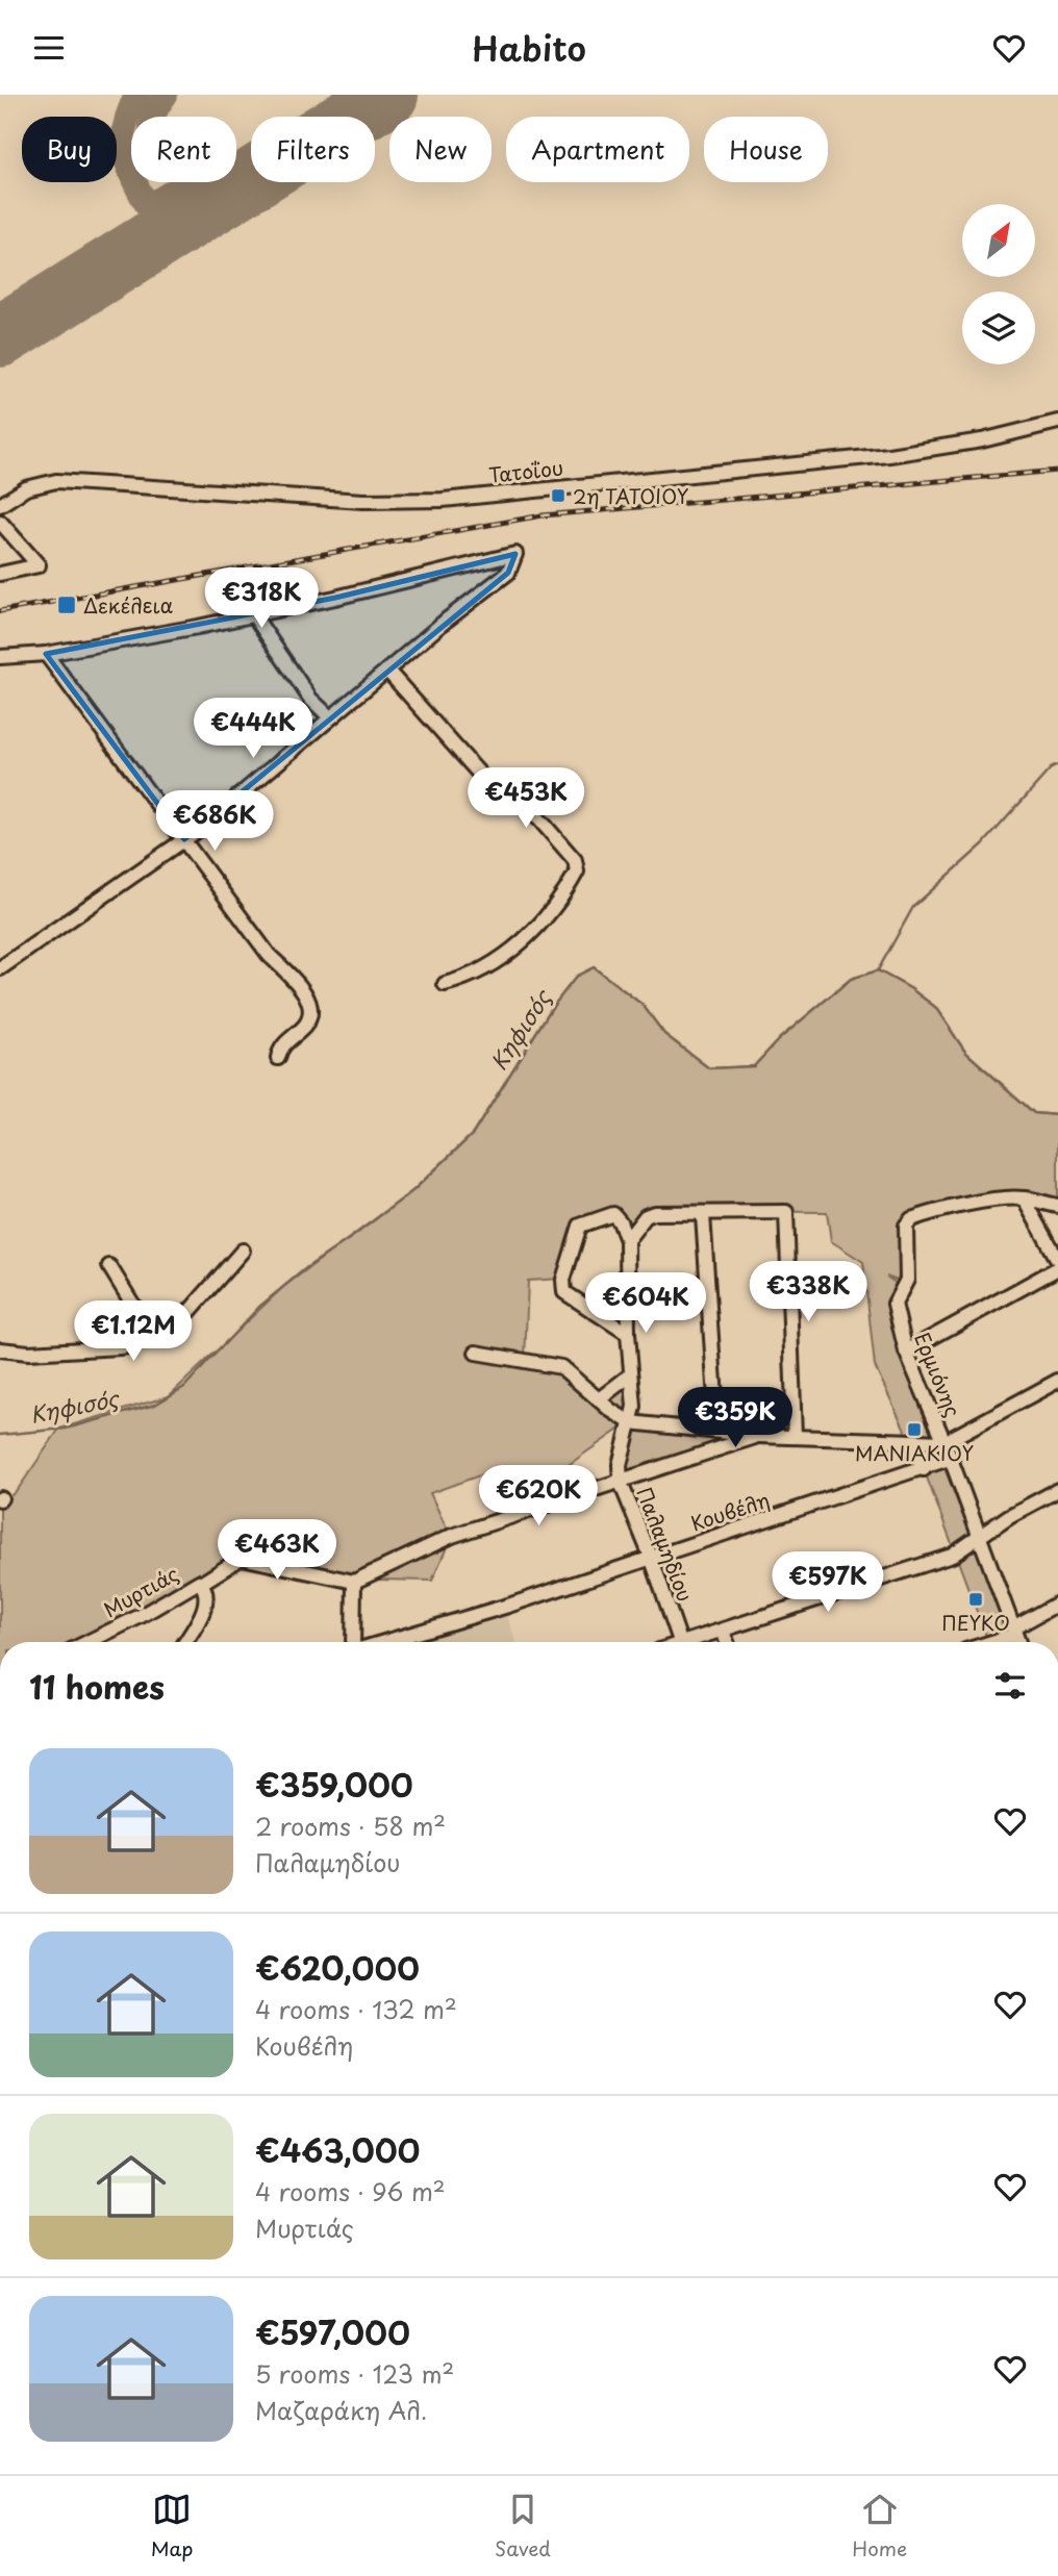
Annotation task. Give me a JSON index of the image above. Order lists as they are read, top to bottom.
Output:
{
  "streets": {
    "street": [
      "Τατοΐου",
      "Ερμιόνης",
      "Κουβέλη",
      "Παλαμηδίου",
      "Μυρτιάς"
    ]
  },
  "crossings": [
    ["Ερμιόνης", "Κουβέλη"],
    ["Κουβέλη", "Παλαμηδίου"]
  ],
  "water": ["Κηφισός"],
  "places": {
    "transit": [
      "2η ΤΑΤΟΙΟΥ",
      "Δεκέλεια",
      "ΜΑΝΙΑΚΙΟΥ",
      "ΠΕΥΚΟ"
    ]
  },
  "north": "top right",
  "page": {
    "header": "Habito",
    "chip": [
      "Buy",
      "Rent",
      "Filters",
      "New",
      "Apartment",
      "House"
    ],
    "price": [
      "€318K",
      "€444K",
      "€453K",
      "€686K",
      "€338K",
      "€604K",
      "€1.12M",
      "€359K",
      "€620K",
      "€463K",
      "€597K"
    ],
    "heading": "11 homes",
    "list": [
      {
        "name": "€359,000",
        "note": "2 rooms · 58 m² · Παλαμηδίου"
      },
      {
        "name": "€620,000",
        "note": "4 rooms · 132 m² · Κουβέλη"
      },
      {
        "name": "€463,000",
        "note": "4 rooms · 96 m² · Μυρτιάς"
      },
      {
        "name": "€597,000",
        "note": "5 rooms · 123 m² · Μαζαράκη Αλ."
      }
    ],
    "tabs": ["Map", "Saved", "Home"]
  }
}
